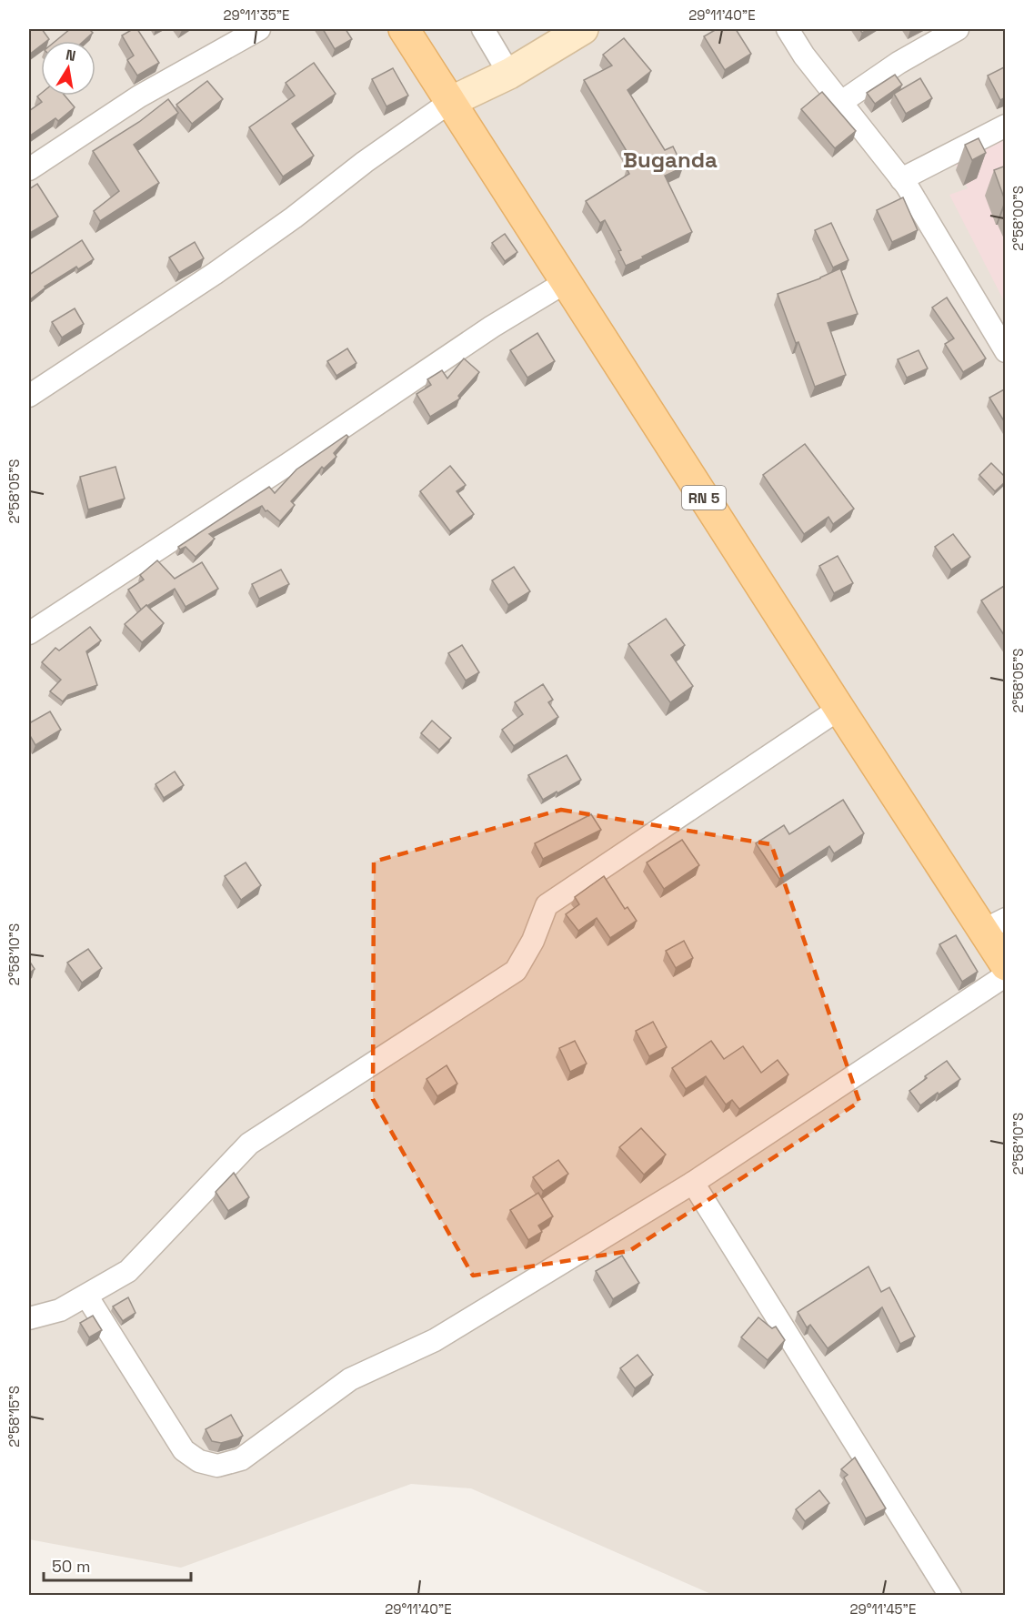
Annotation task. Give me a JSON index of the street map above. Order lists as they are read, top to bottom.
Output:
{
  "streets": {
    "main road": ["RN 5"]
  },
  "districts": ["Buganda"],
  "scale_bar": "50 m",
  "north": "top",
  "coordinates": [
    "29°11'35\"E",
    "29°11'40\"E",
    "2°58'00\"S",
    "2°58'05\"S",
    "2°58'10\"S",
    "2°58'15\"S",
    "29°11'45\"E"
  ]
}
